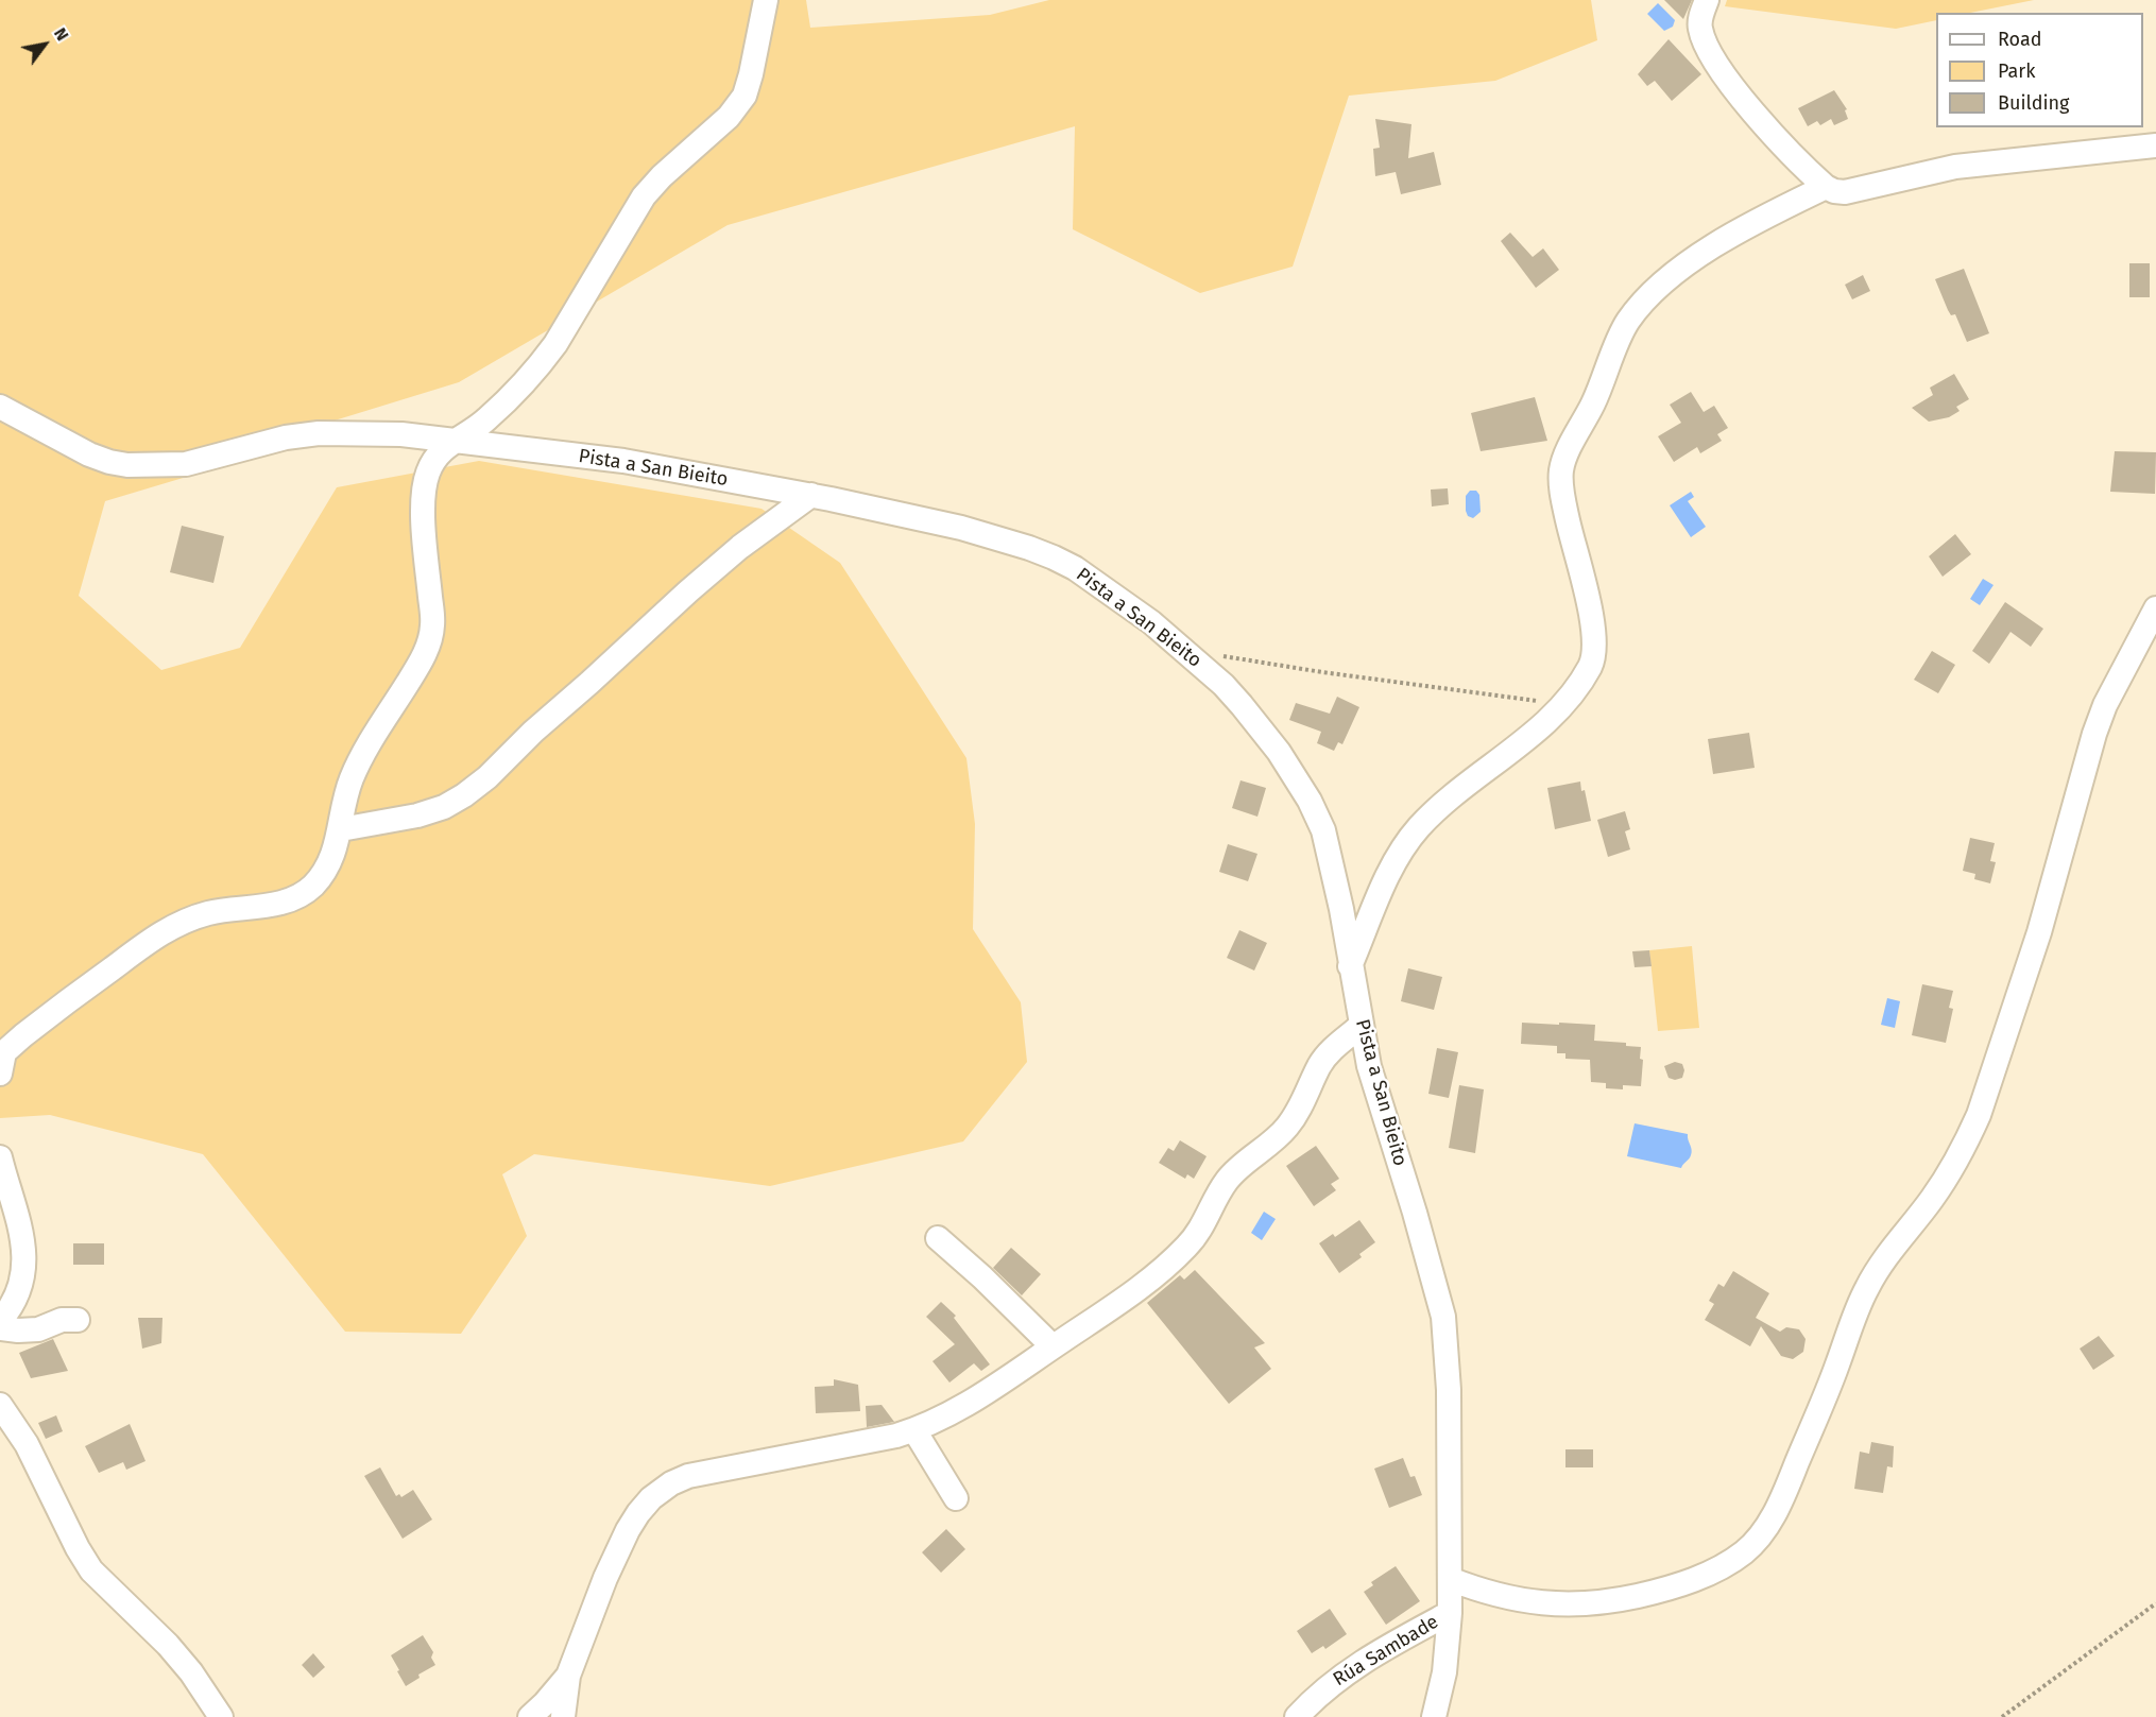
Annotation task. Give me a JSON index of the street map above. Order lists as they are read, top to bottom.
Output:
{
  "streets": {
    "street": ["Pista a San Bieito", "Rúa Sambade"]
  },
  "crossings": [
    ["Pista a San Bieito", "Rúa Sambade"]
  ],
  "legend": ["Road", "Park", "Building"],
  "north": "top right"
}
